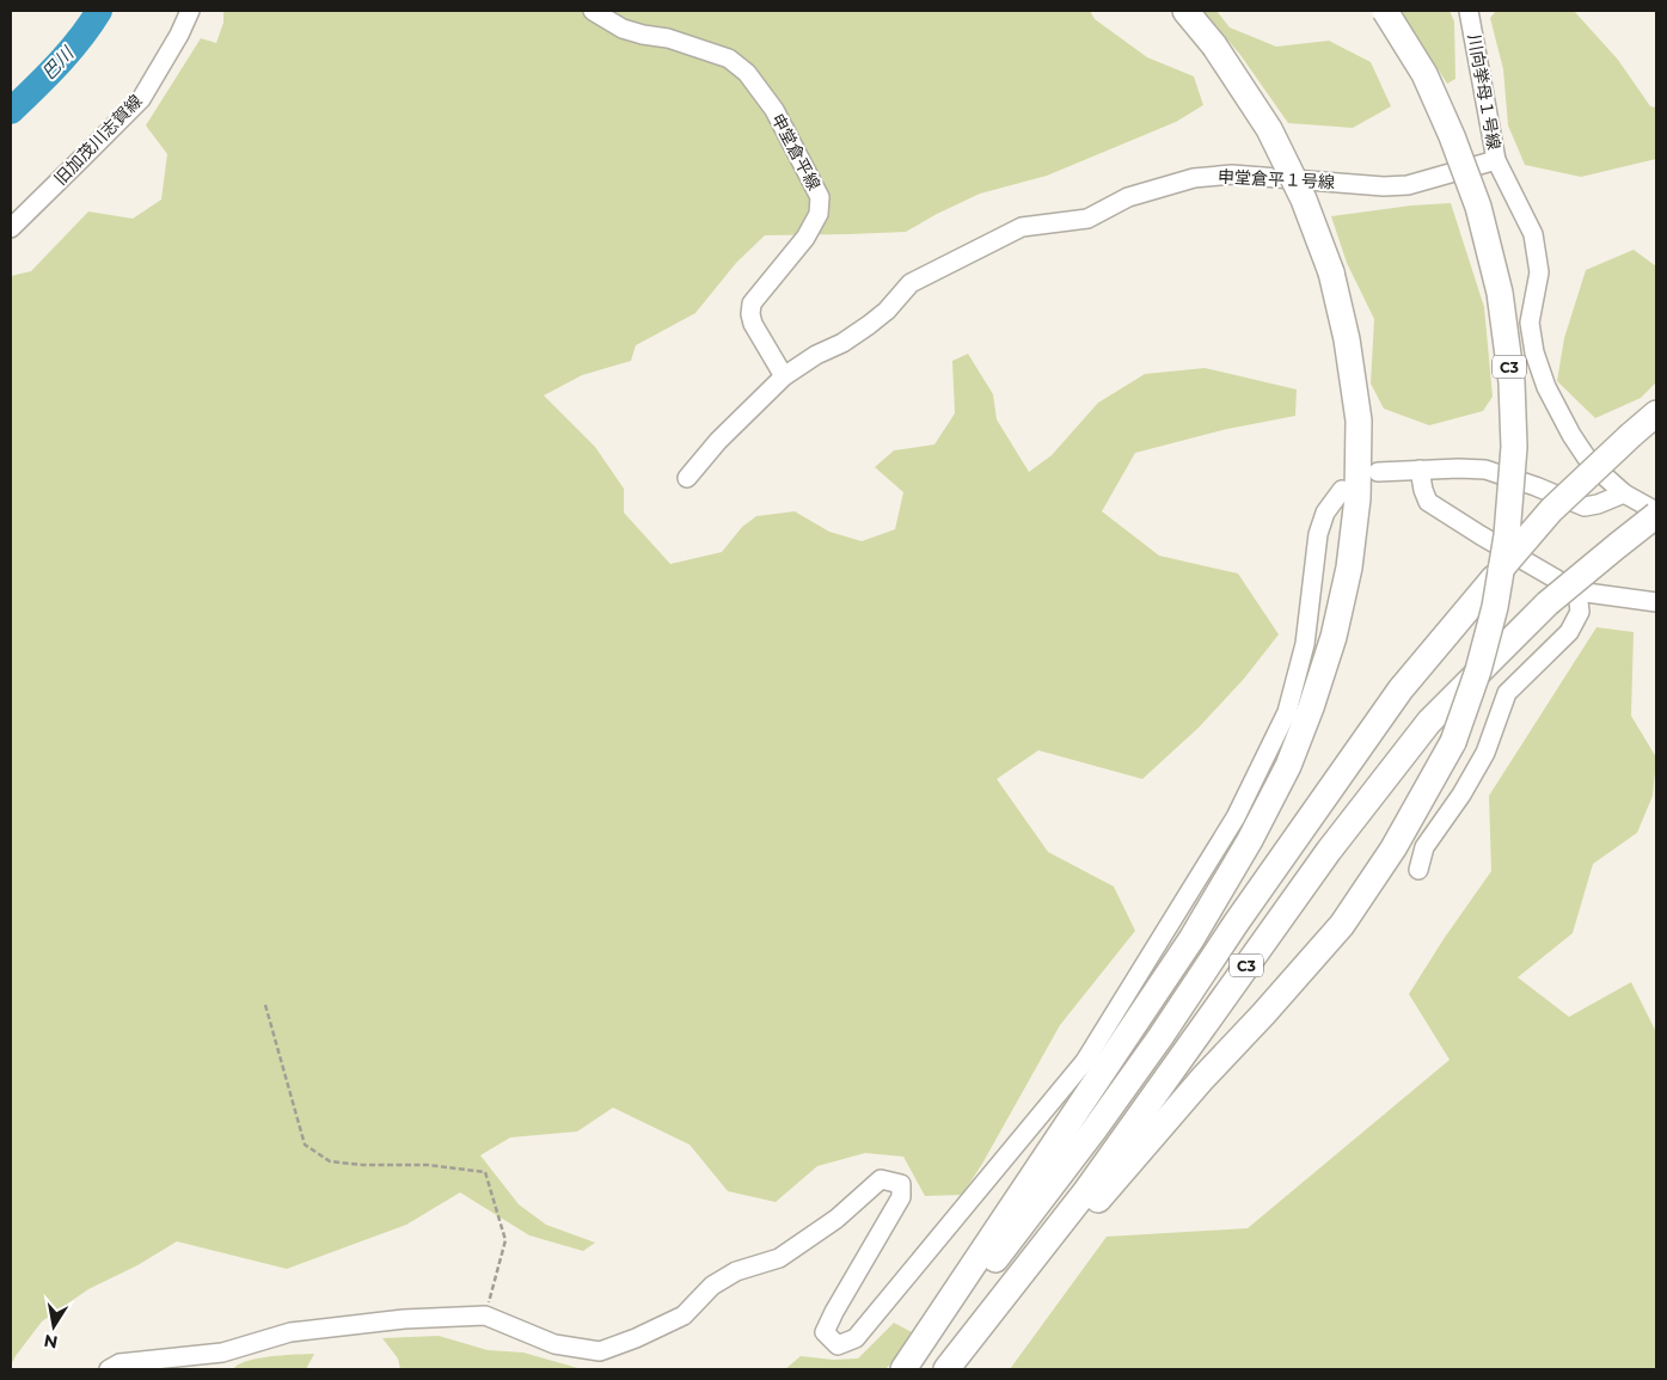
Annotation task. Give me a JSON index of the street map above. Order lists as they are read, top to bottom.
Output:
{
  "streets": {
    "highway": ["C3"],
    "street": [
      "川向挙母１号線",
      "旧加茂川志賀線",
      "申堂倉平線",
      "申堂倉平１号線"
    ]
  },
  "crossings": [
    ["川向挙母１号線", "申堂倉平１号線"],
    ["川向挙母１号線", "C3"],
    ["申堂倉平線", "申堂倉平１号線"]
  ],
  "water": ["巴川"],
  "north": "bottom"
}
